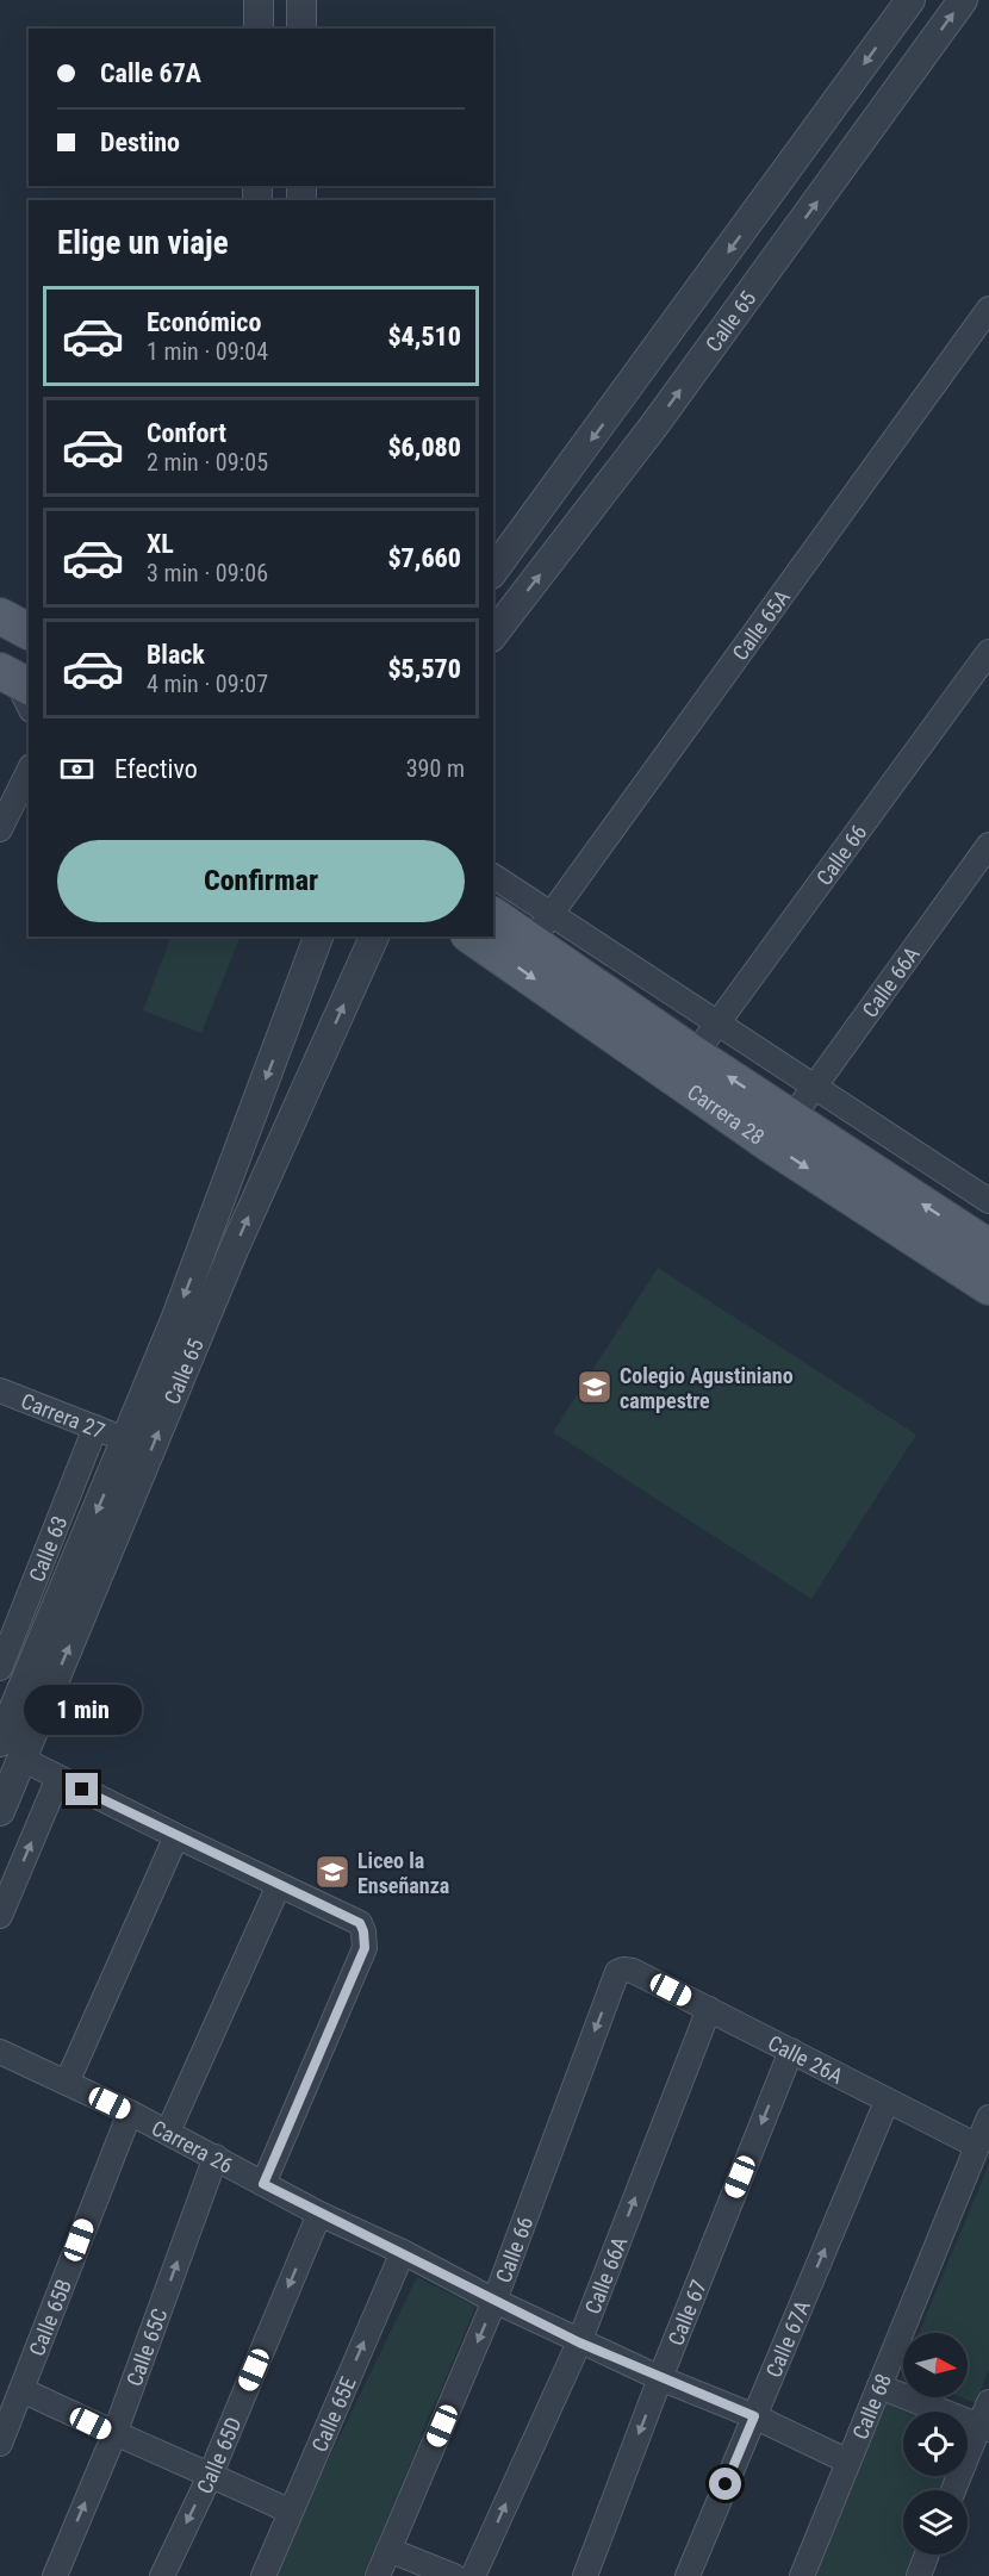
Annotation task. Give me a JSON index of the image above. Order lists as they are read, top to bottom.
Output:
{
  "streets": {
    "main road": ["Carrera 28"],
    "street": [
      "Calle 65",
      "Calle 65A",
      "Calle 66",
      "Calle 66A",
      "Carrera 27",
      "Calle 63",
      "Calle 26A",
      "Carrera 26",
      "Calle 67",
      "Calle 65B",
      "Calle 67A",
      "Calle 65C",
      "Calle 68",
      "Calle 65E",
      "Calle 65D"
    ]
  },
  "crossings": [
    ["Calle 65", "Carrera 27"],
    ["Calle 65A", "Carrera 28"],
    ["Calle 66", "Carrera 28"],
    ["Calle 66", "Calle 26A"],
    ["Calle 66", "Carrera 26"],
    ["Calle 66A", "Carrera 28"],
    ["Calle 66A", "Calle 26A"],
    ["Calle 66A", "Carrera 26"],
    ["Carrera 27", "Calle 63"],
    ["Calle 26A", "Calle 67"],
    ["Calle 26A", "Calle 67A"],
    ["Calle 26A", "Calle 68"],
    ["Carrera 26", "Calle 67"],
    ["Carrera 26", "Calle 65B"],
    ["Carrera 26", "Calle 67A"],
    ["Carrera 26", "Calle 65C"],
    ["Carrera 26", "Calle 68"],
    ["Carrera 26", "Calle 65E"],
    ["Carrera 26", "Calle 65D"]
  ],
  "one_way": [
    "Calle 66",
    "Calle 66A",
    "Calle 67",
    "Calle 67A",
    "Calle 65C",
    "Calle 65E",
    "Calle 65D"
  ],
  "places": {
    "school or university": ["Colegio Agustiniano campestre", "Liceo la Enseñanza"]
  },
  "north": "right",
  "page": {
    "banner": ["Calle 67A", "Destino"],
    "heading": "Elige un viaje",
    "list": [
      {
        "name": "Económico",
        "note": "1 min · 09:04",
        "value": "$4,510"
      },
      {
        "name": "Confort",
        "note": "2 min · 09:05",
        "value": "$6,080"
      },
      {
        "name": "XL",
        "note": "3 min · 09:06",
        "value": "$7,660"
      },
      {
        "name": "Black",
        "note": "4 min · 09:07",
        "value": "$5,570"
      }
    ],
    "pay": ["Efectivo", "390 m"],
    "buttons": "Confirmar",
    "bubble": "1 min"
  }
}
